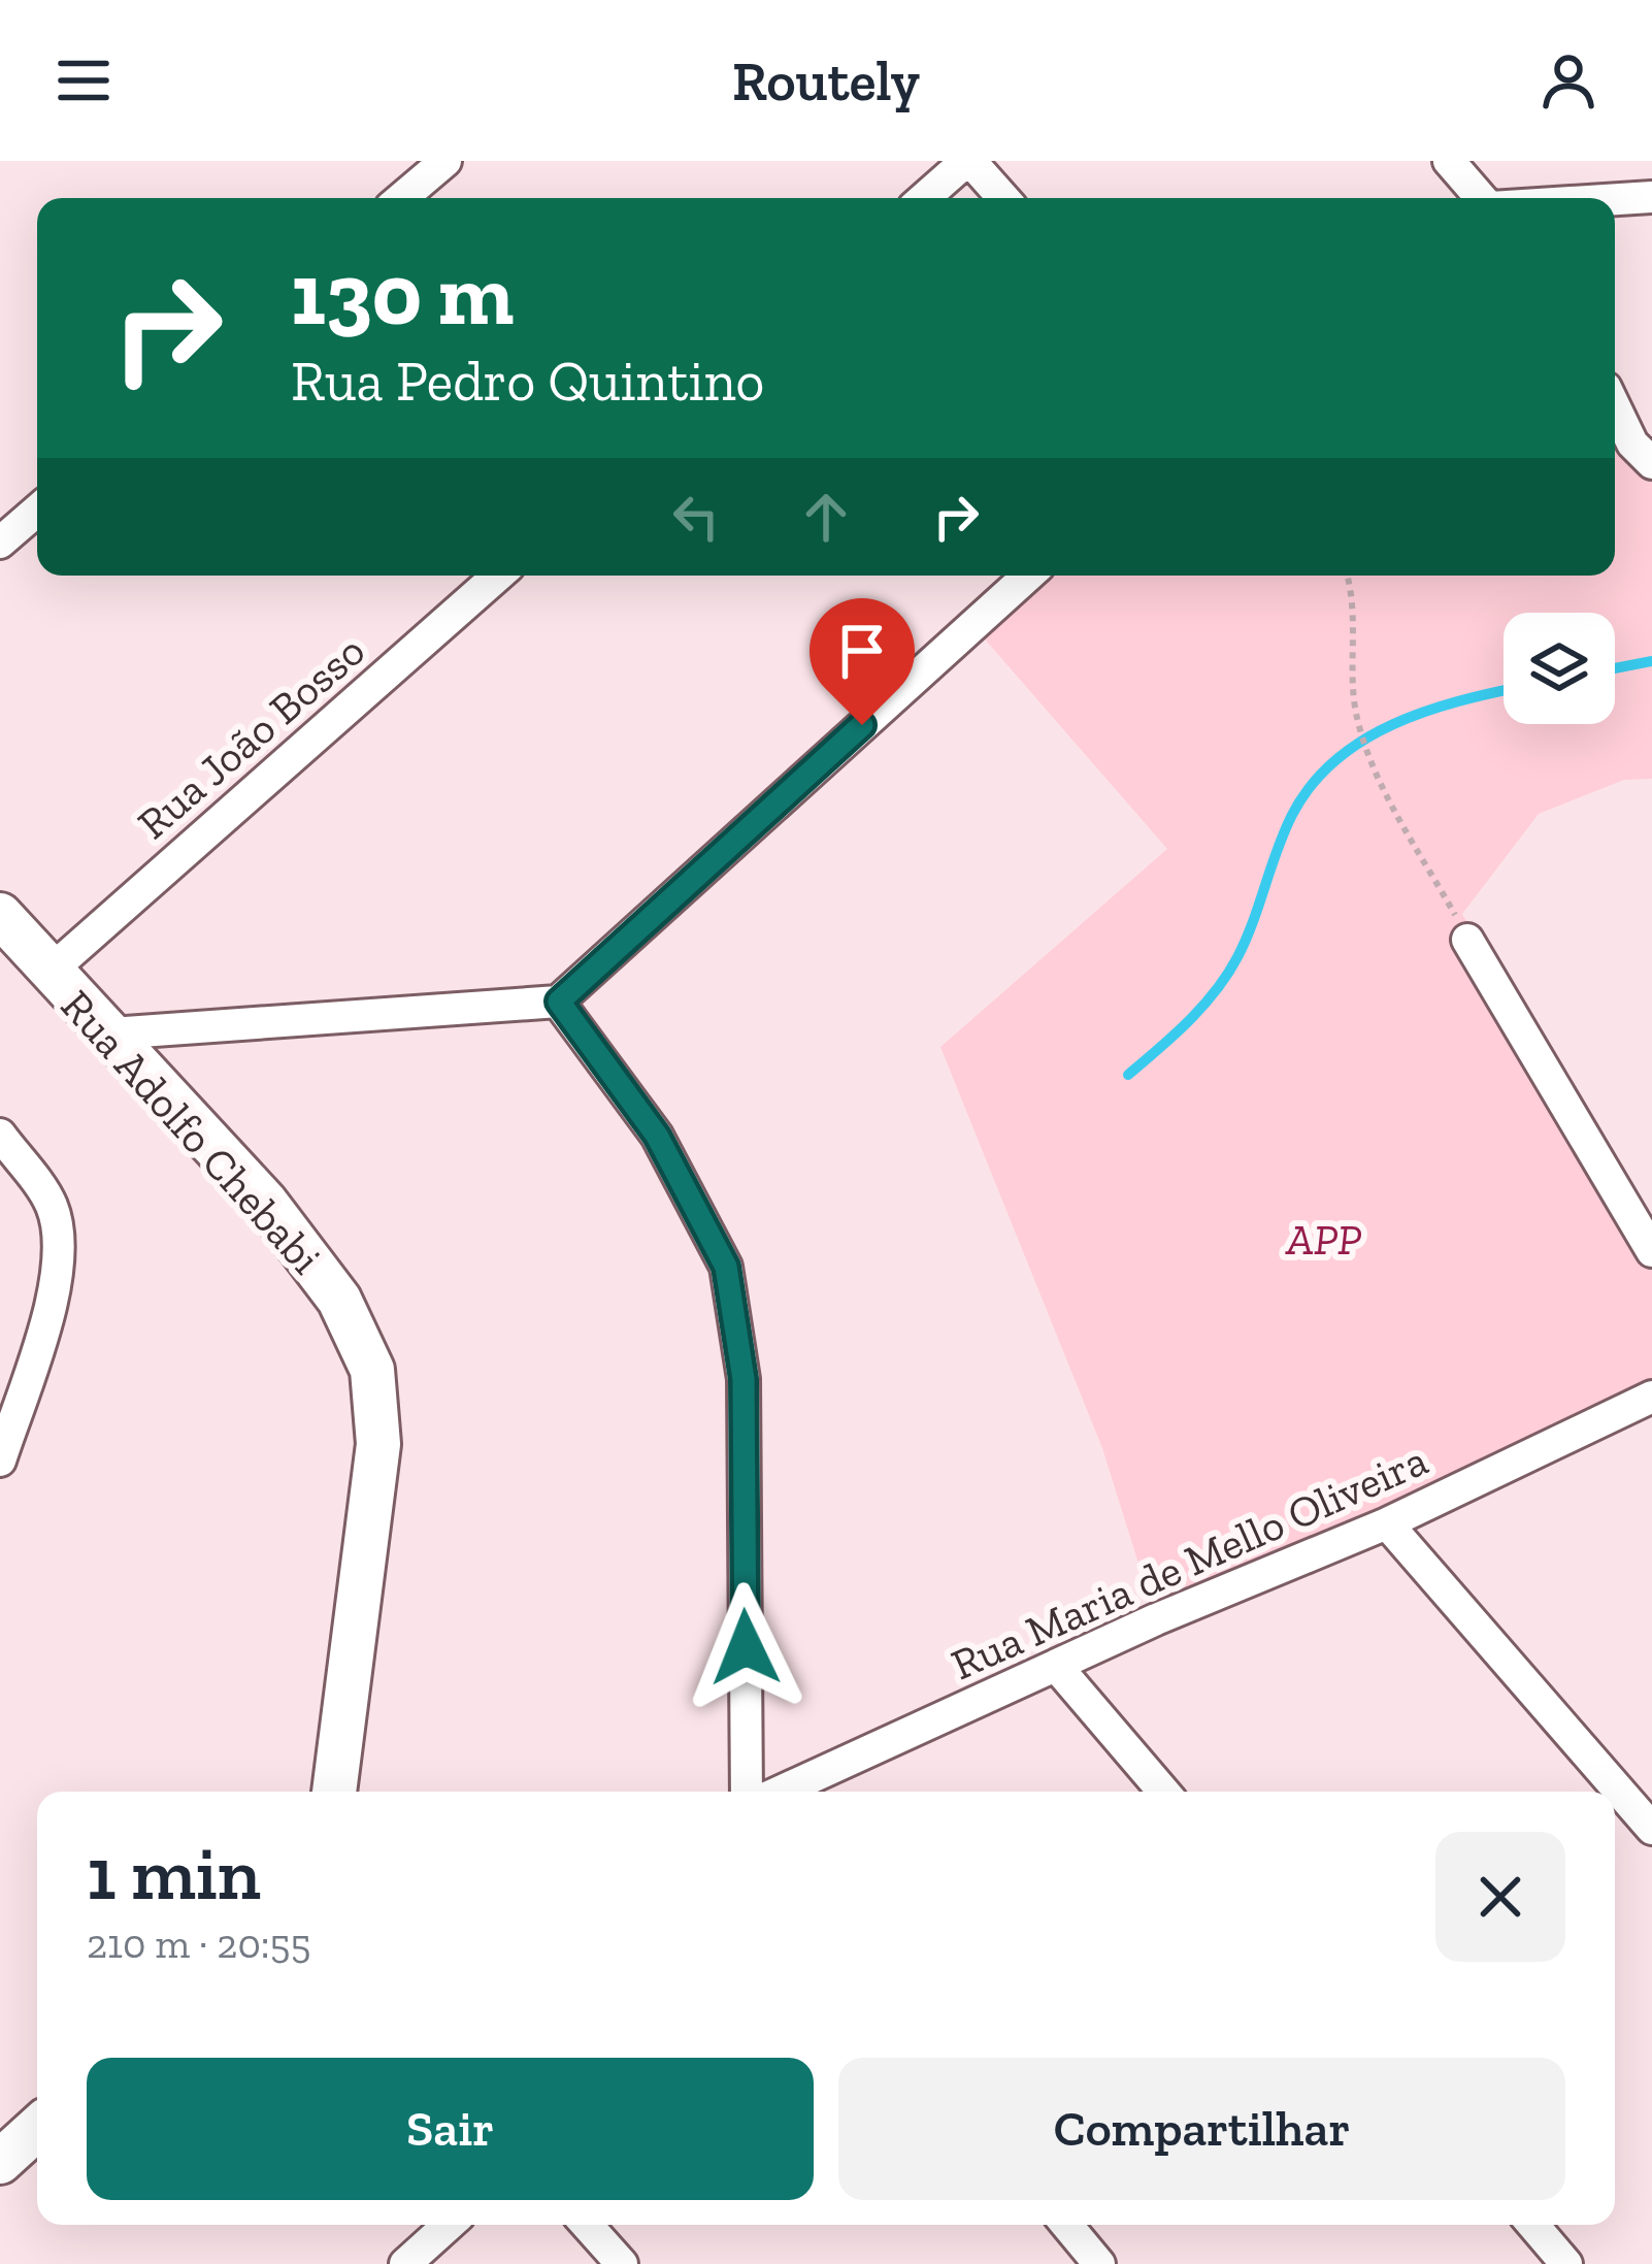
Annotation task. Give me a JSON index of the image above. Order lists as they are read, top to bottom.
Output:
{
  "streets": {
    "street": ["Rua João Bosso", "Rua Adolfo Chebabi", "Rua Maria de Mello Oliveira"]
  },
  "crossings": [
    ["Rua João Bosso", "Rua Adolfo Chebabi"]
  ],
  "parks": ["APP"],
  "page": {
    "header": "Routely",
    "turn": ["130 m", "Rua Pedro Quintino"],
    "heading": ["1 min", "210 m · 20:55"],
    "buttons": ["Sair", "Compartilhar"]
  }
}
